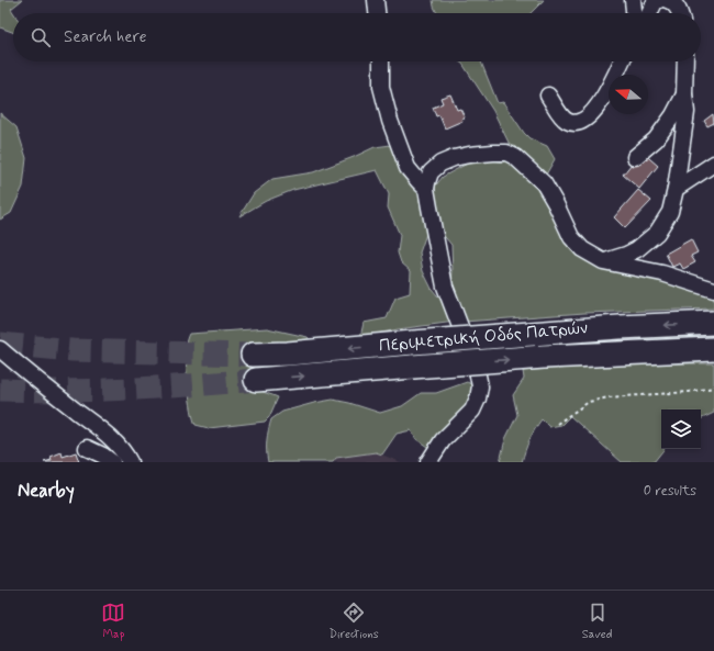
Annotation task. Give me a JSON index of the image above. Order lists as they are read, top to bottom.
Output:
{
  "streets": {
    "highway": ["Περιμετρική Οδός Πατρών"]
  },
  "north": "left",
  "page": {
    "search": "Search here",
    "heading": ["Nearby", "0 results"],
    "nav": ["Map", "Directions", "Saved"]
  }
}
